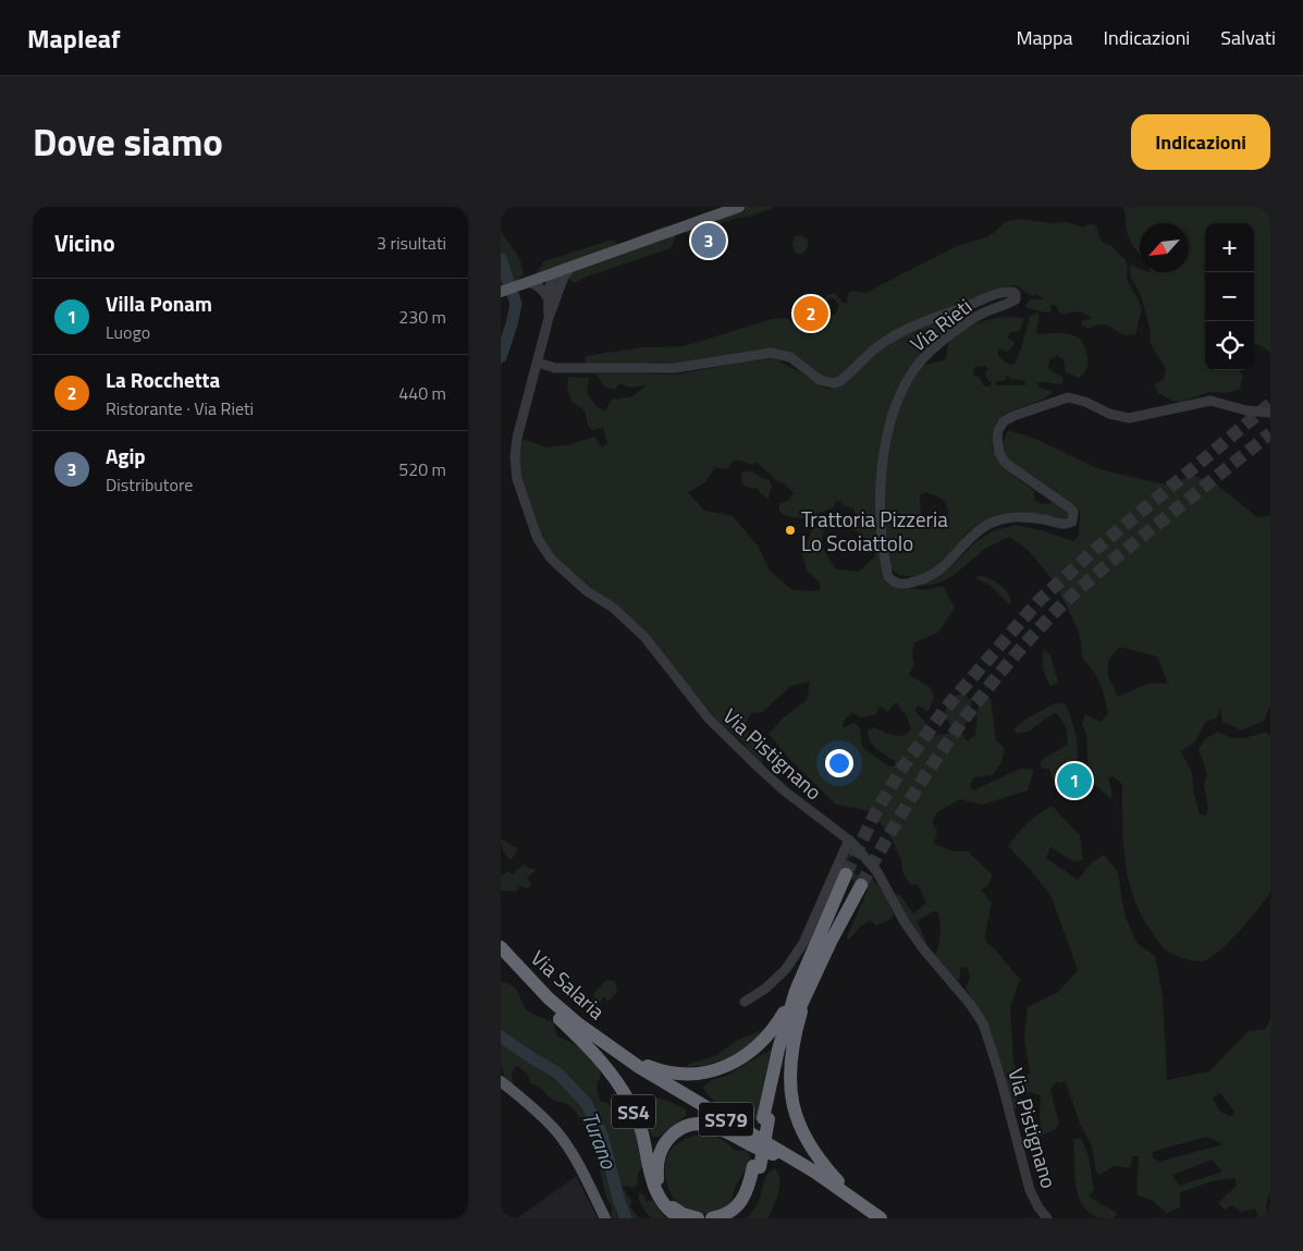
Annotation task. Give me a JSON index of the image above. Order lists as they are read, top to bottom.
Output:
{
  "streets": {
    "highway": ["Via Salaria", "SS4", "SS79"],
    "street": ["Via Rieti", "Via Pistignano"]
  },
  "crossings": [
    ["Via Rieti", "Via Pistignano"],
    ["Via Salaria", "SS4"],
    ["Via Salaria", "SS79"],
    ["SS4", "SS79"]
  ],
  "water": ["Turano"],
  "places": ["Trattoria Pizzeria Lo Scoiattolo"],
  "north": "bottom left",
  "page": {
    "header": "Mapleaf",
    "nav": ["Mappa", "Indicazioni", "Salvati"],
    "title": "Dove siamo",
    "buttons": "Indicazioni",
    "heading": ["Vicino", "3 risultati"],
    "pins": ["3", "2", "1"],
    "map_buttons": ["+", "−"],
    "list": [
      {
        "mark": "1",
        "name": "Villa Ponam",
        "note": "Luogo",
        "value": "230 m"
      },
      {
        "mark": "2",
        "name": "La Rocchetta",
        "note": "Ristorante · Via Rieti",
        "value": "440 m"
      },
      {
        "mark": "3",
        "name": "Agip",
        "note": "Distributore",
        "value": "520 m"
      }
    ]
  }
}
